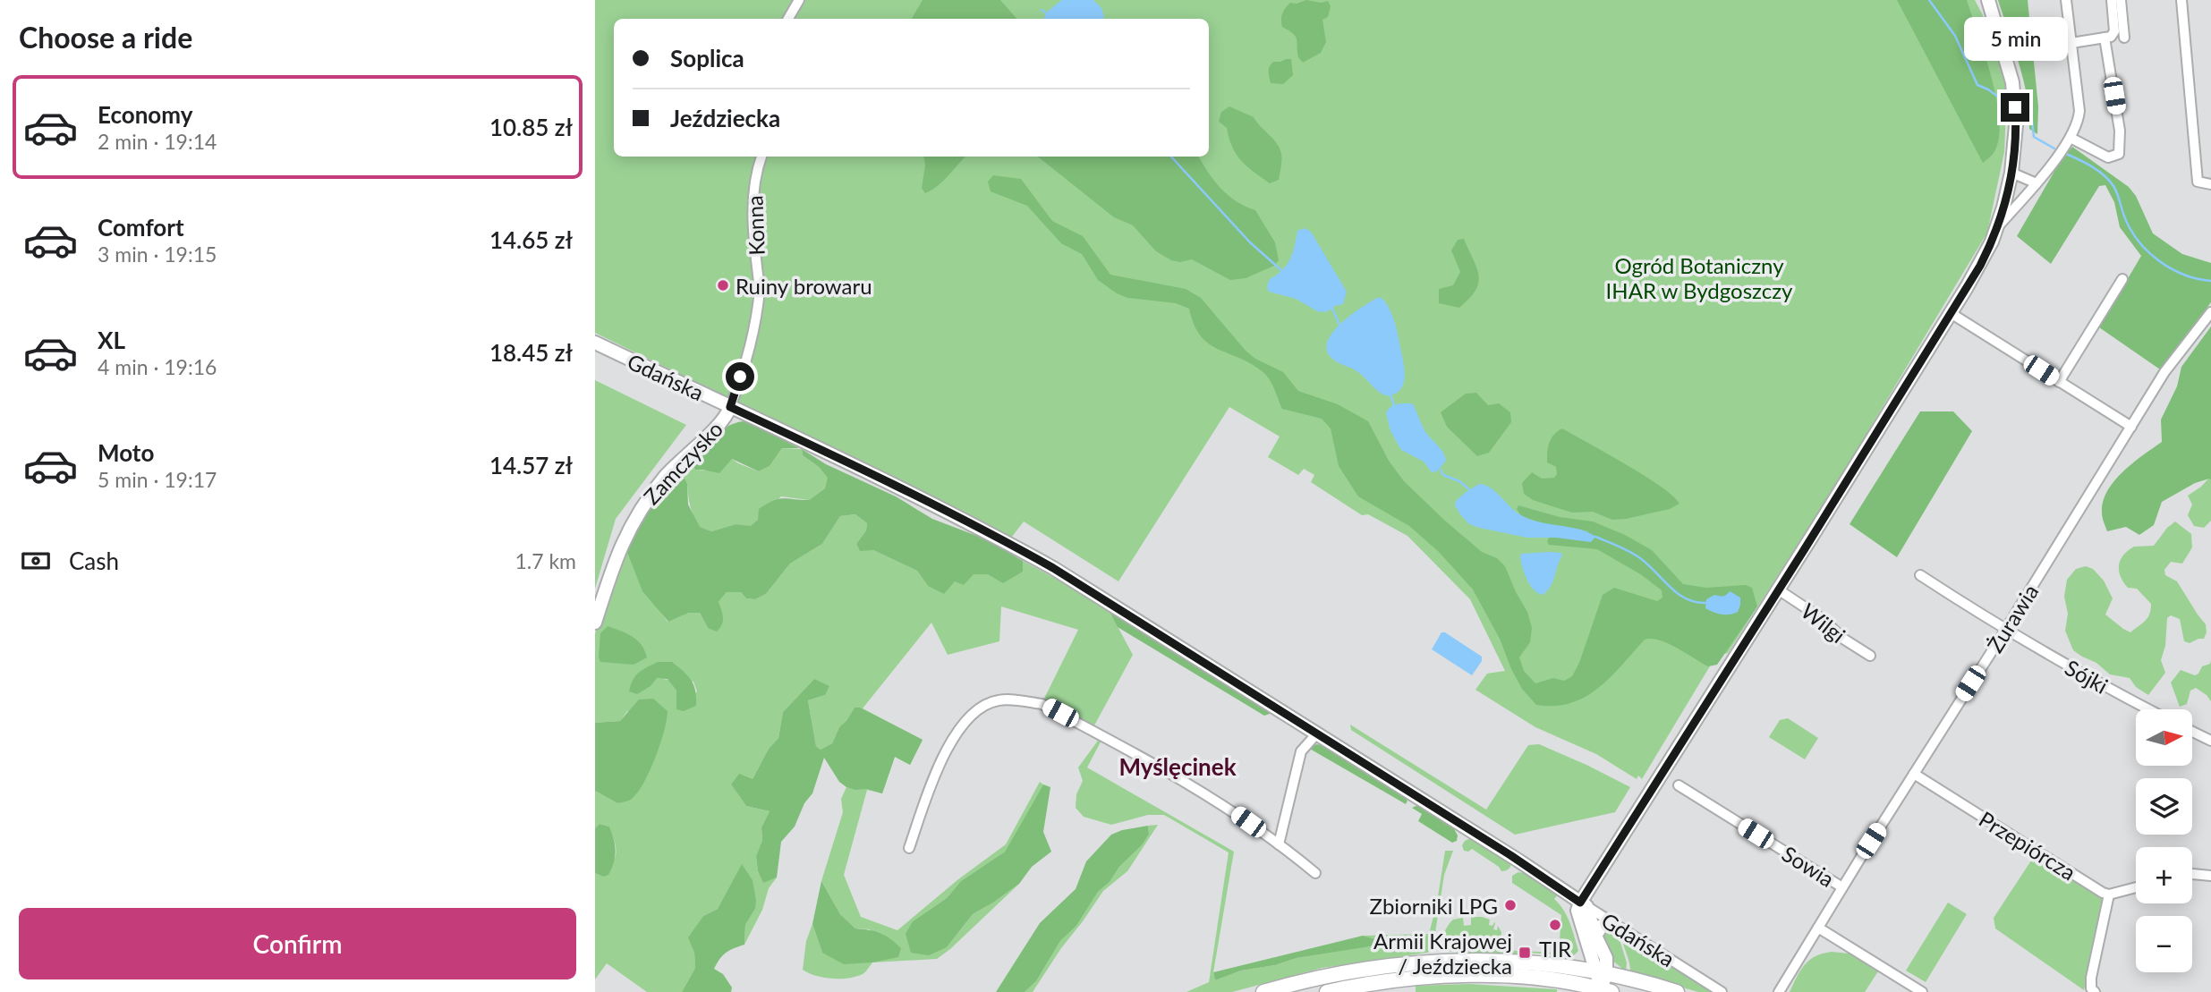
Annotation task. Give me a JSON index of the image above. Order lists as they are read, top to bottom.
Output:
{
  "streets": {
    "street": [
      "Konna",
      "Gdańska",
      "Zamczysko",
      "Żurawia",
      "Wilgi",
      "Sójki",
      "Przepiórcza",
      "Sowia"
    ]
  },
  "crossings": [
    ["Konna", "Gdańska"],
    ["Konna", "Zamczysko"],
    ["Gdańska", "Zamczysko"],
    ["Żurawia", "Sójki"],
    ["Żurawia", "Przepiórcza"],
    ["Żurawia", "Sowia"]
  ],
  "districts": ["Myślęcinek"],
  "parks": ["Ogród Botaniczny IHAR w Bydgoszczy"],
  "places": {
    "other": ["Ruiny browaru", "Zbiorniki LPG", "TIR"],
    "transit": ["Armii Krajowej / Jeździecka"]
  },
  "north": "right",
  "page": {
    "heading": "Choose a ride",
    "bubble": "5 min",
    "banner": ["Soplica", "Jeździecka"],
    "list": [
      {
        "name": "Economy",
        "note": "2 min · 19:14",
        "value": "10.85 zł"
      },
      {
        "name": "Comfort",
        "note": "3 min · 19:15",
        "value": "14.65 zł"
      },
      {
        "name": "XL",
        "note": "4 min · 19:16",
        "value": "18.45 zł"
      },
      {
        "name": "Moto",
        "note": "5 min · 19:17",
        "value": "14.57 zł"
      }
    ],
    "pay": ["Cash", "1.7 km"],
    "map_buttons": ["+", "−"],
    "buttons": "Confirm"
  }
}
